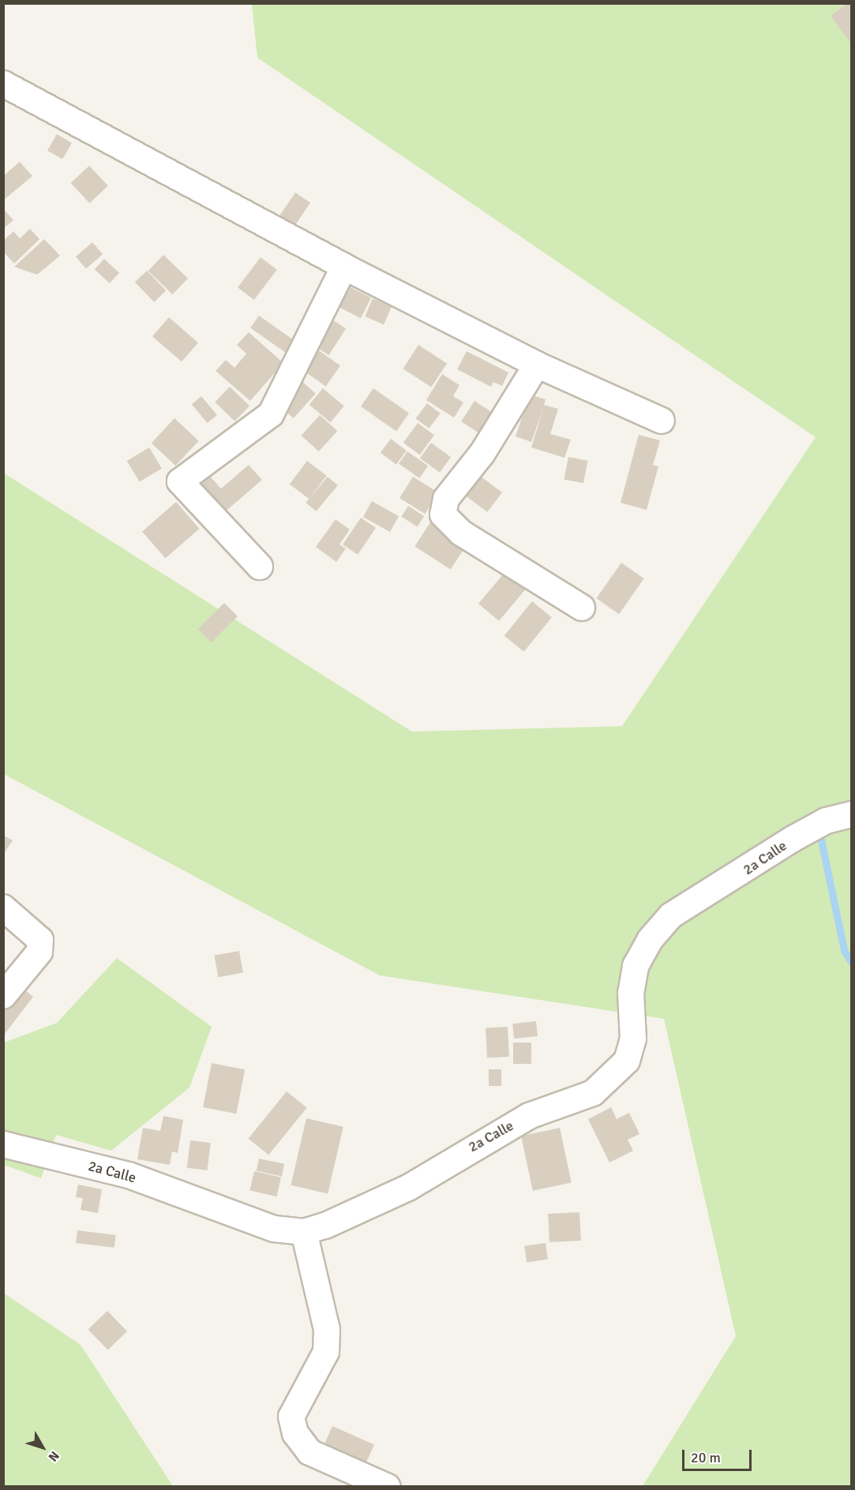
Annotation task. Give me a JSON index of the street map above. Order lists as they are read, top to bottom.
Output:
{
  "streets": {
    "street": ["2a Calle"]
  },
  "scale_bar": "20 m",
  "north": "bottom right"
}
